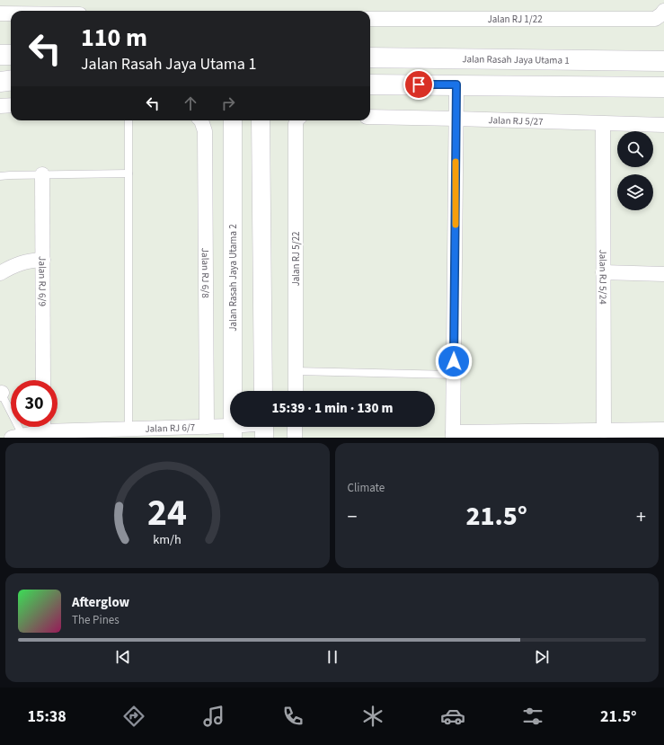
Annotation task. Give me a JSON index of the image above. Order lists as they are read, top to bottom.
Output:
{
  "streets": {
    "main road": ["Jalan Rasah Jaya Utama 1"],
    "street": [
      "Jalan RJ 1/22",
      "Jalan RJ 5/27",
      "Jalan RJ 5/22",
      "Jalan RJ 6/8",
      "Jalan RJ 5/24",
      "Jalan Rasah Jaya Utama 2",
      "Jalan RJ 6/9",
      "Jalan RJ 6/7"
    ]
  },
  "crossings": [
    ["Jalan RJ 5/27", "Jalan RJ 5/24"],
    ["Jalan RJ 6/8", "Jalan RJ 6/7"],
    ["Jalan Rasah Jaya Utama 2", "Jalan RJ 6/7"]
  ],
  "page": {
    "turn": ["110 m", "Jalan Rasah Jaya Utama 1"],
    "limit": "30",
    "trip": "15:39 · 1 min · 130 m",
    "tile": "Climate",
    "heat": ["−", "21.5°", "+"],
    "song": ["Afterglow", "The Pines"],
    "tabs": ["15:38", "21.5°"],
    "gauge": ["24", "km/h"]
  }
}
